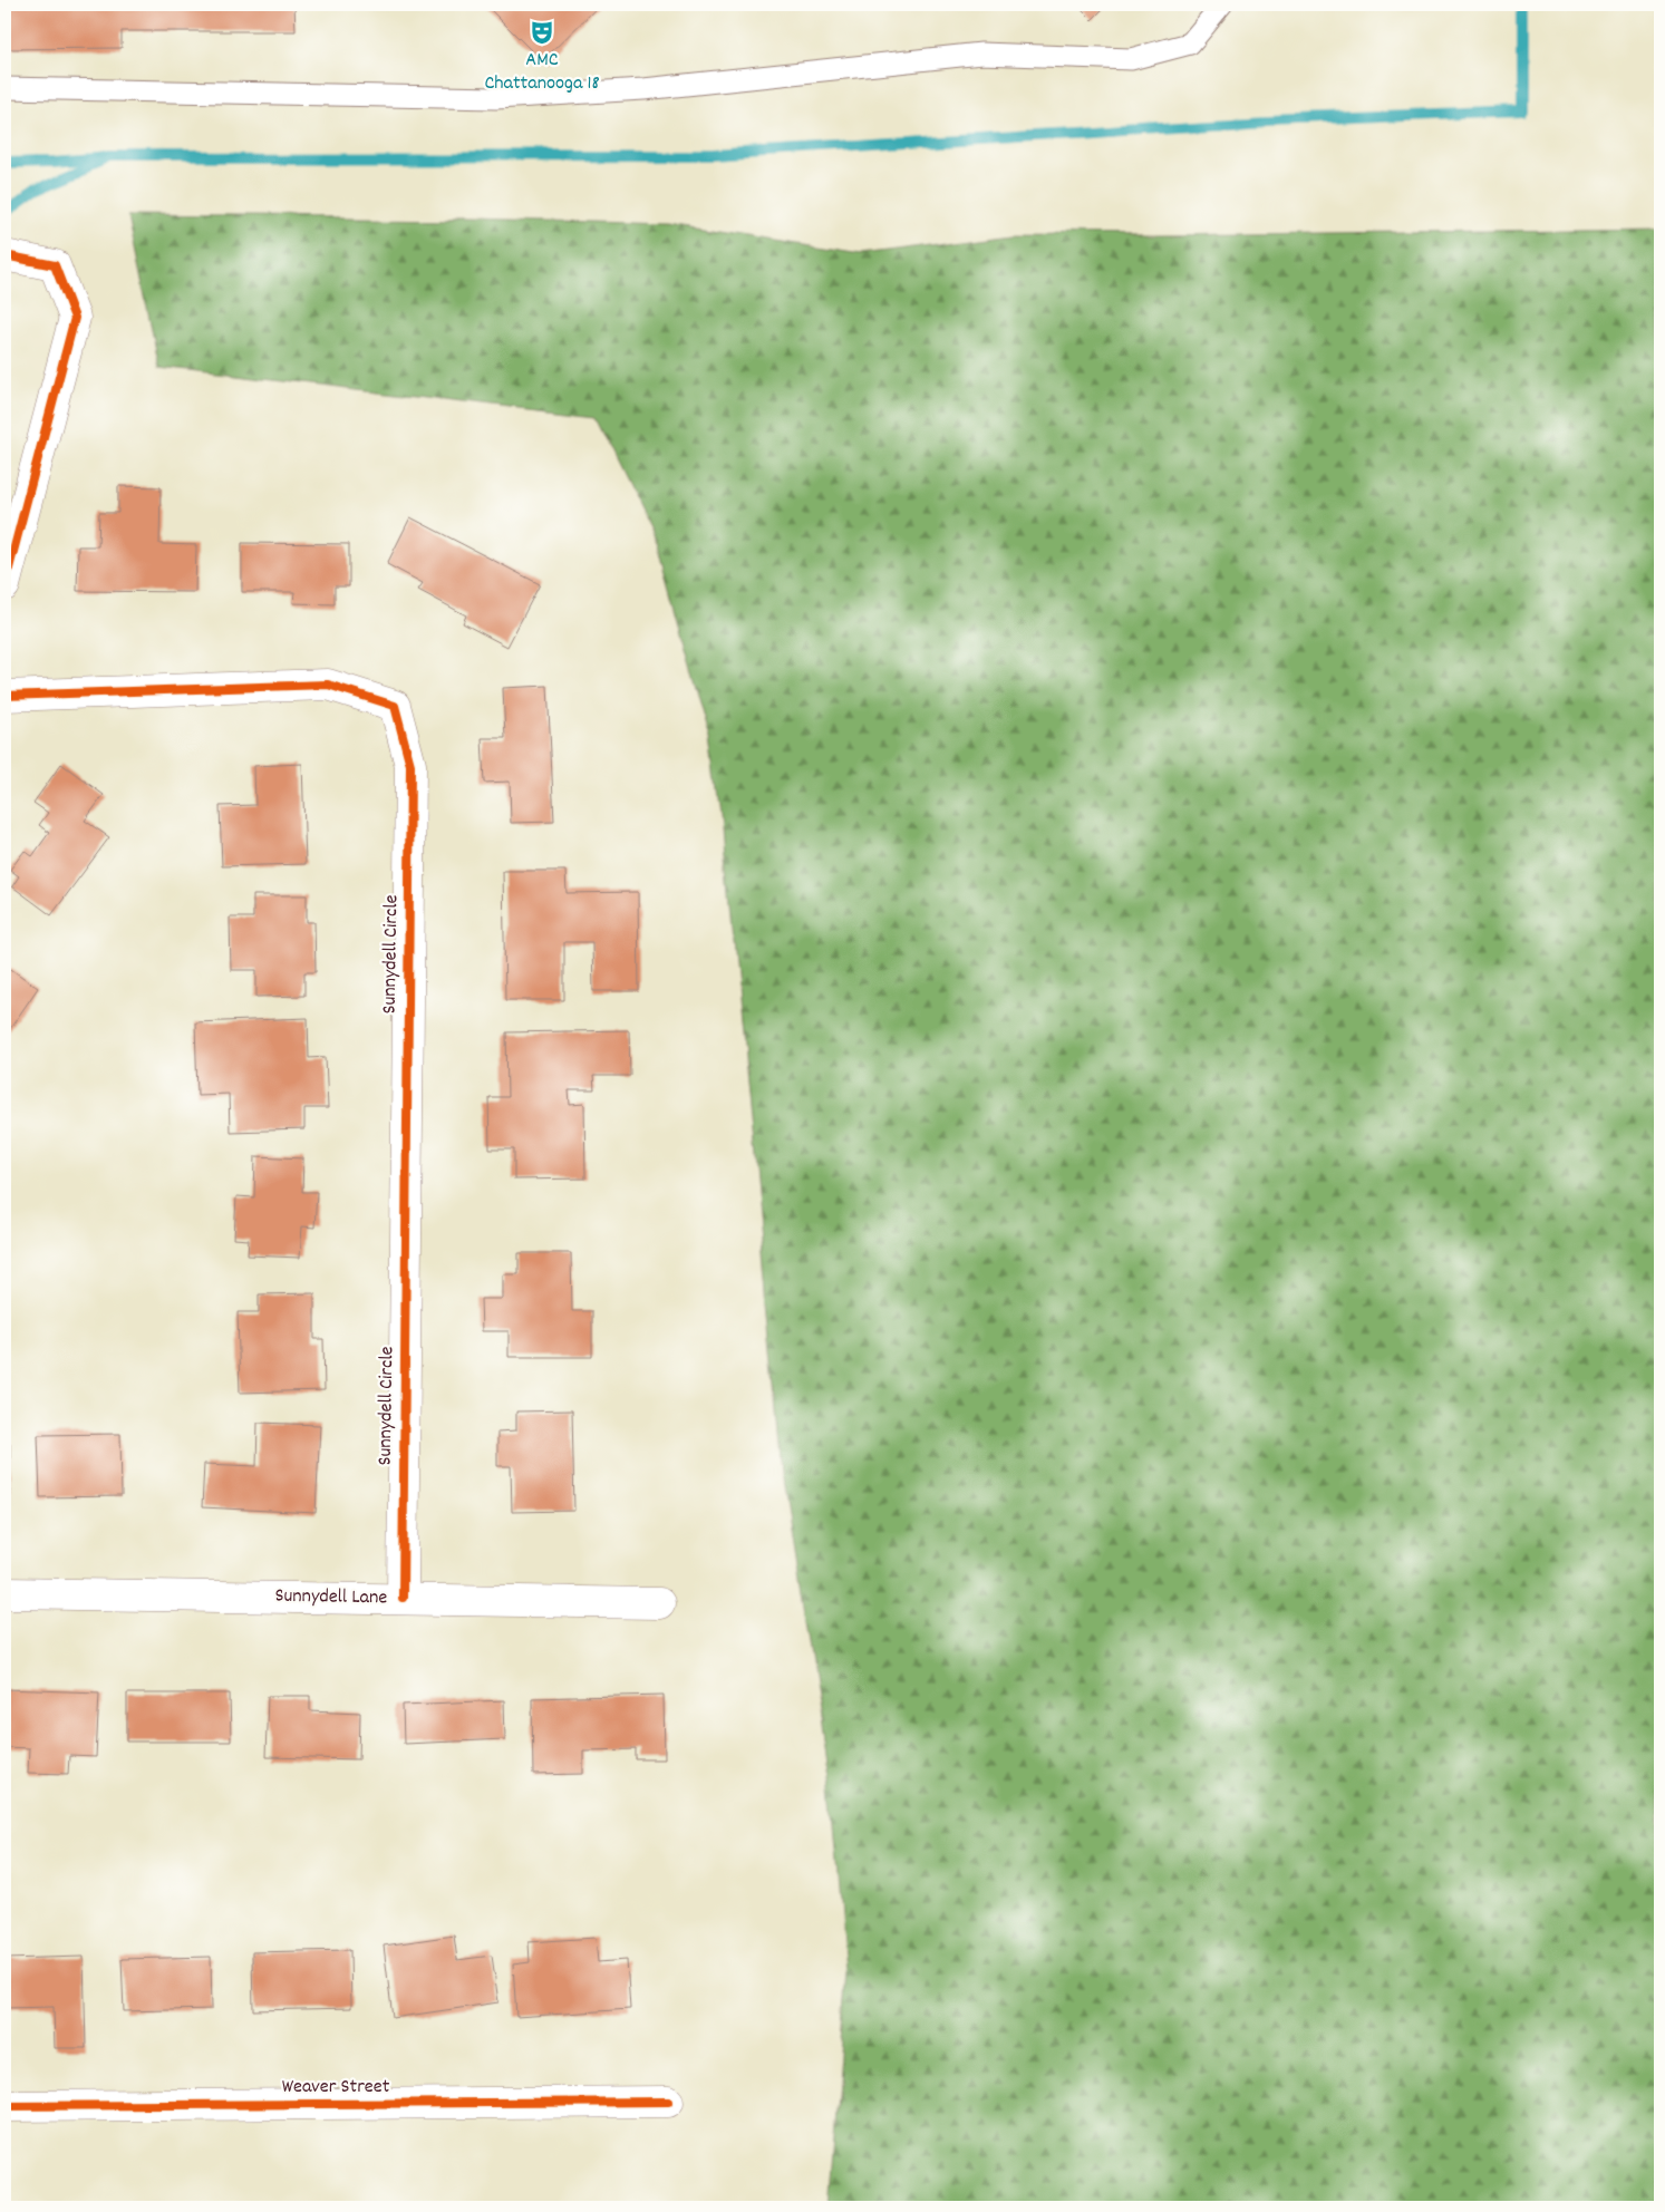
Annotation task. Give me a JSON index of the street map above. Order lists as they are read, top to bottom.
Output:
{
  "streets": {
    "street": ["Sunnydell Circle", "Sunnydell Lane", "Weaver Street"]
  },
  "crossings": [
    ["Sunnydell Circle", "Sunnydell Lane"]
  ],
  "places": {
    "theatre": ["AMC Chattanooga 18"]
  }
}
